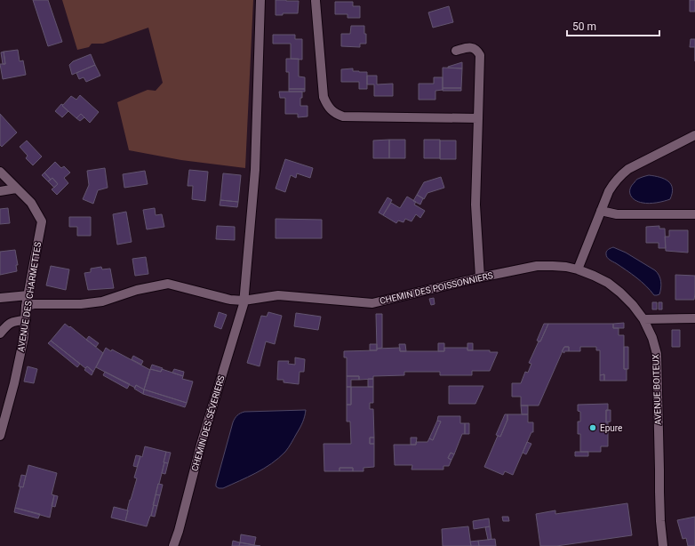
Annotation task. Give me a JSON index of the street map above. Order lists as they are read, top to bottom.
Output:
{
  "streets": {
    "street": [
      "CHEMIN DES POISSONNIERS",
      "AVENUE DES CHARMETTES",
      "AVENUE BOITEUX",
      "CHEMIN DES SÉVERIERS"
    ]
  },
  "crossings": [
    ["CHEMIN DES POISSONNIERS", "AVENUE DES CHARMETTES"],
    ["CHEMIN DES POISSONNIERS", "AVENUE BOITEUX"],
    ["CHEMIN DES POISSONNIERS", "CHEMIN DES SÉVERIERS"]
  ],
  "places": ["Epure"],
  "scale_bar": "50 m"
}
